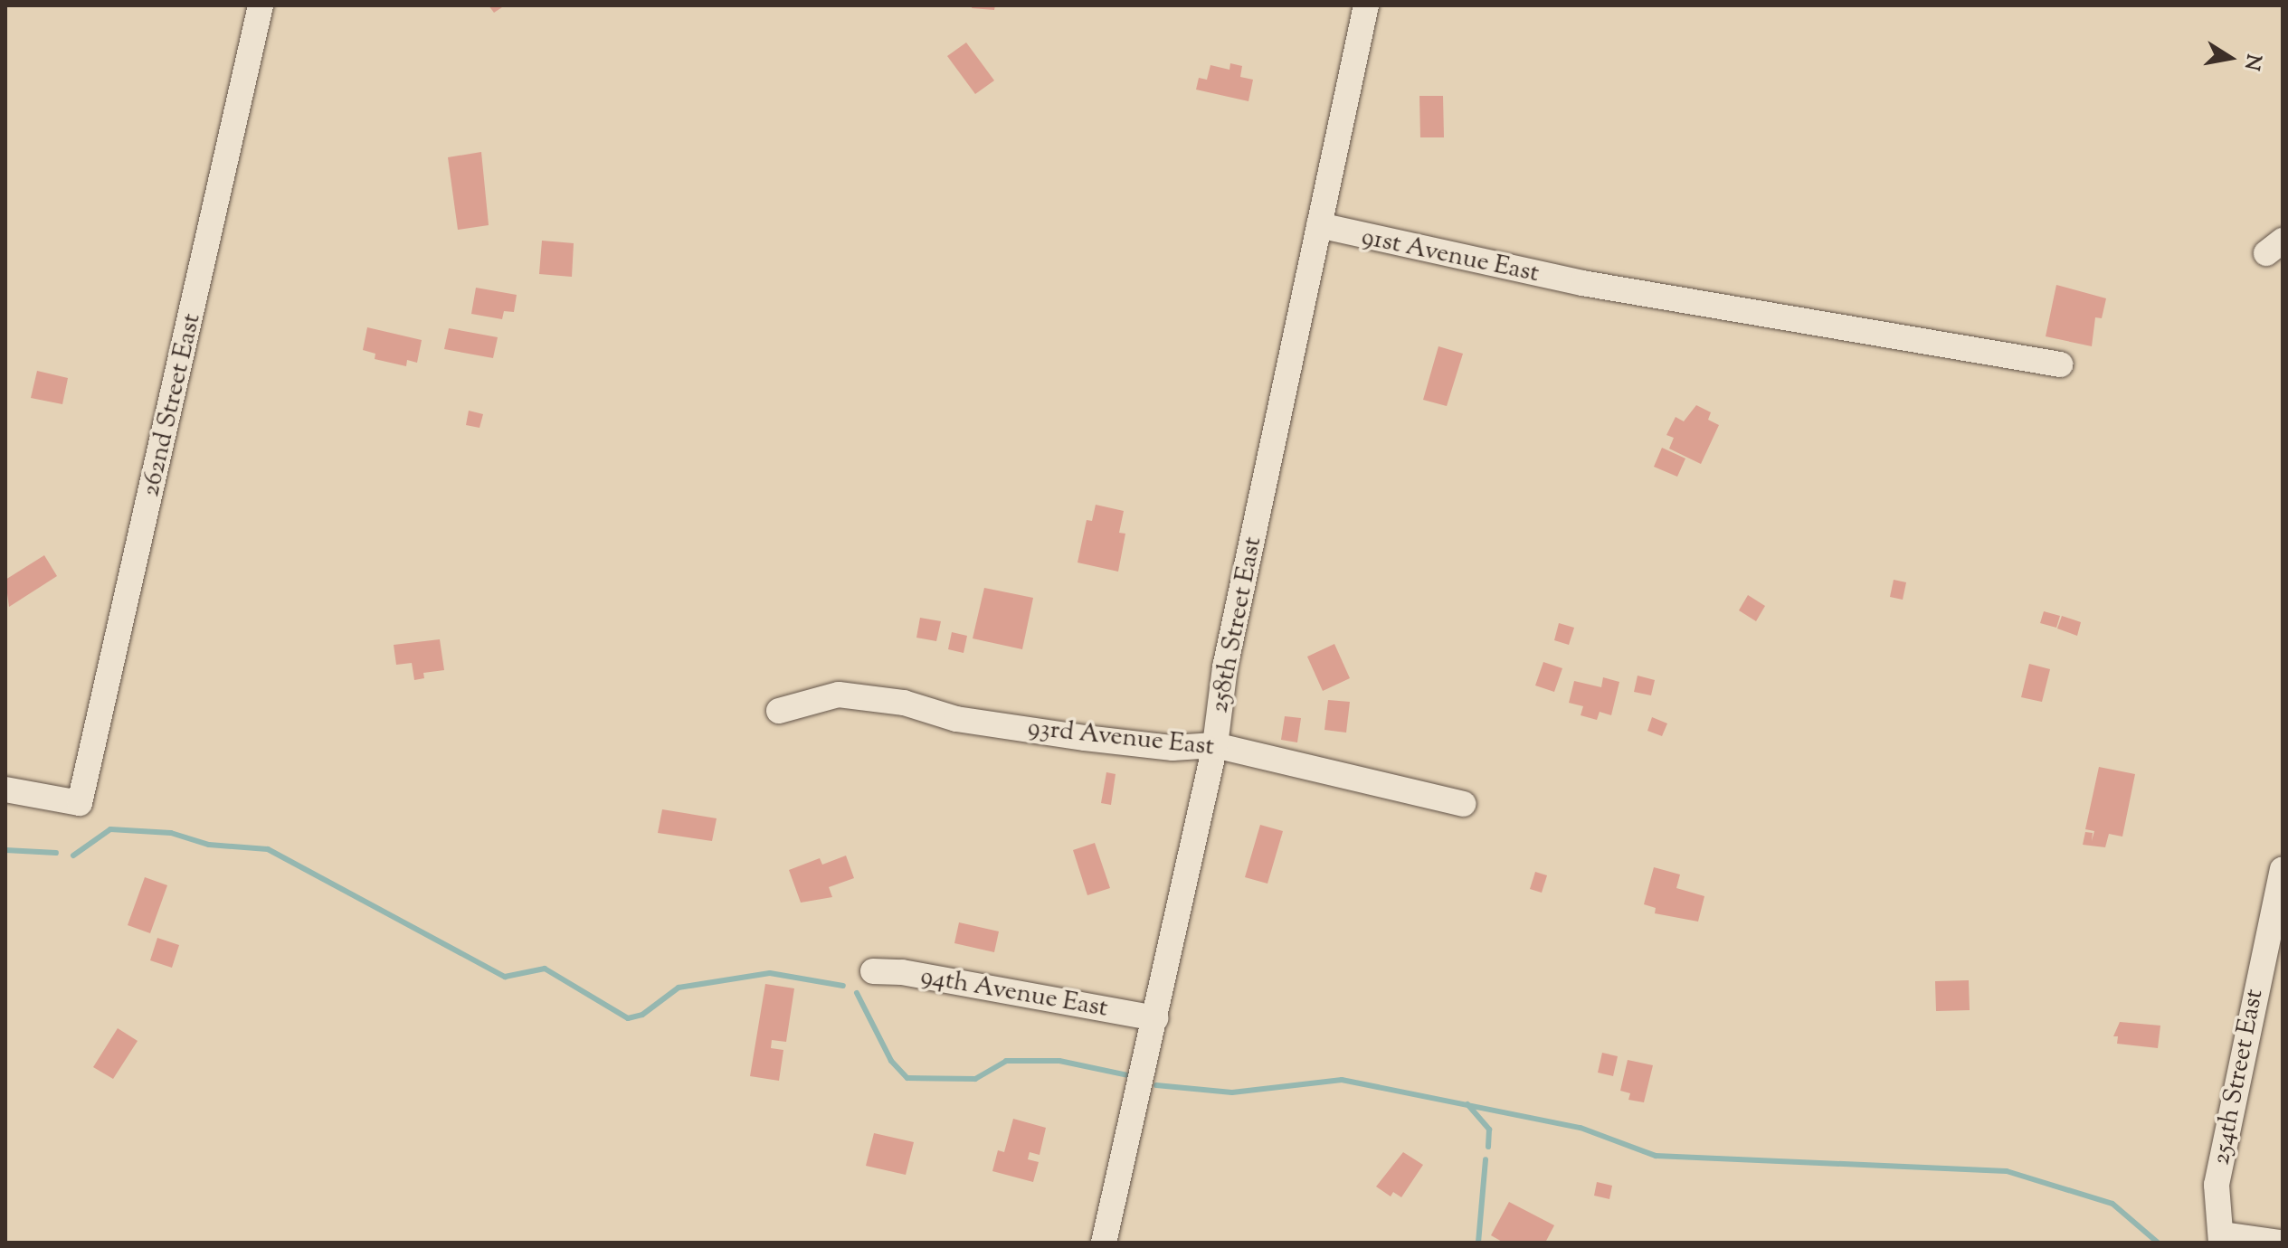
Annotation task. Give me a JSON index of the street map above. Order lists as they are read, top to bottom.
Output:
{
  "streets": {
    "street": [
      "91st Avenue East",
      "262nd Street East",
      "258th Street East",
      "93rd Avenue East",
      "94th Avenue East",
      "254th Street East"
    ]
  },
  "crossings": [
    ["91st Avenue East", "258th Street East"],
    ["258th Street East", "93rd Avenue East"],
    ["258th Street East", "94th Avenue East"]
  ],
  "north": "right"
}
